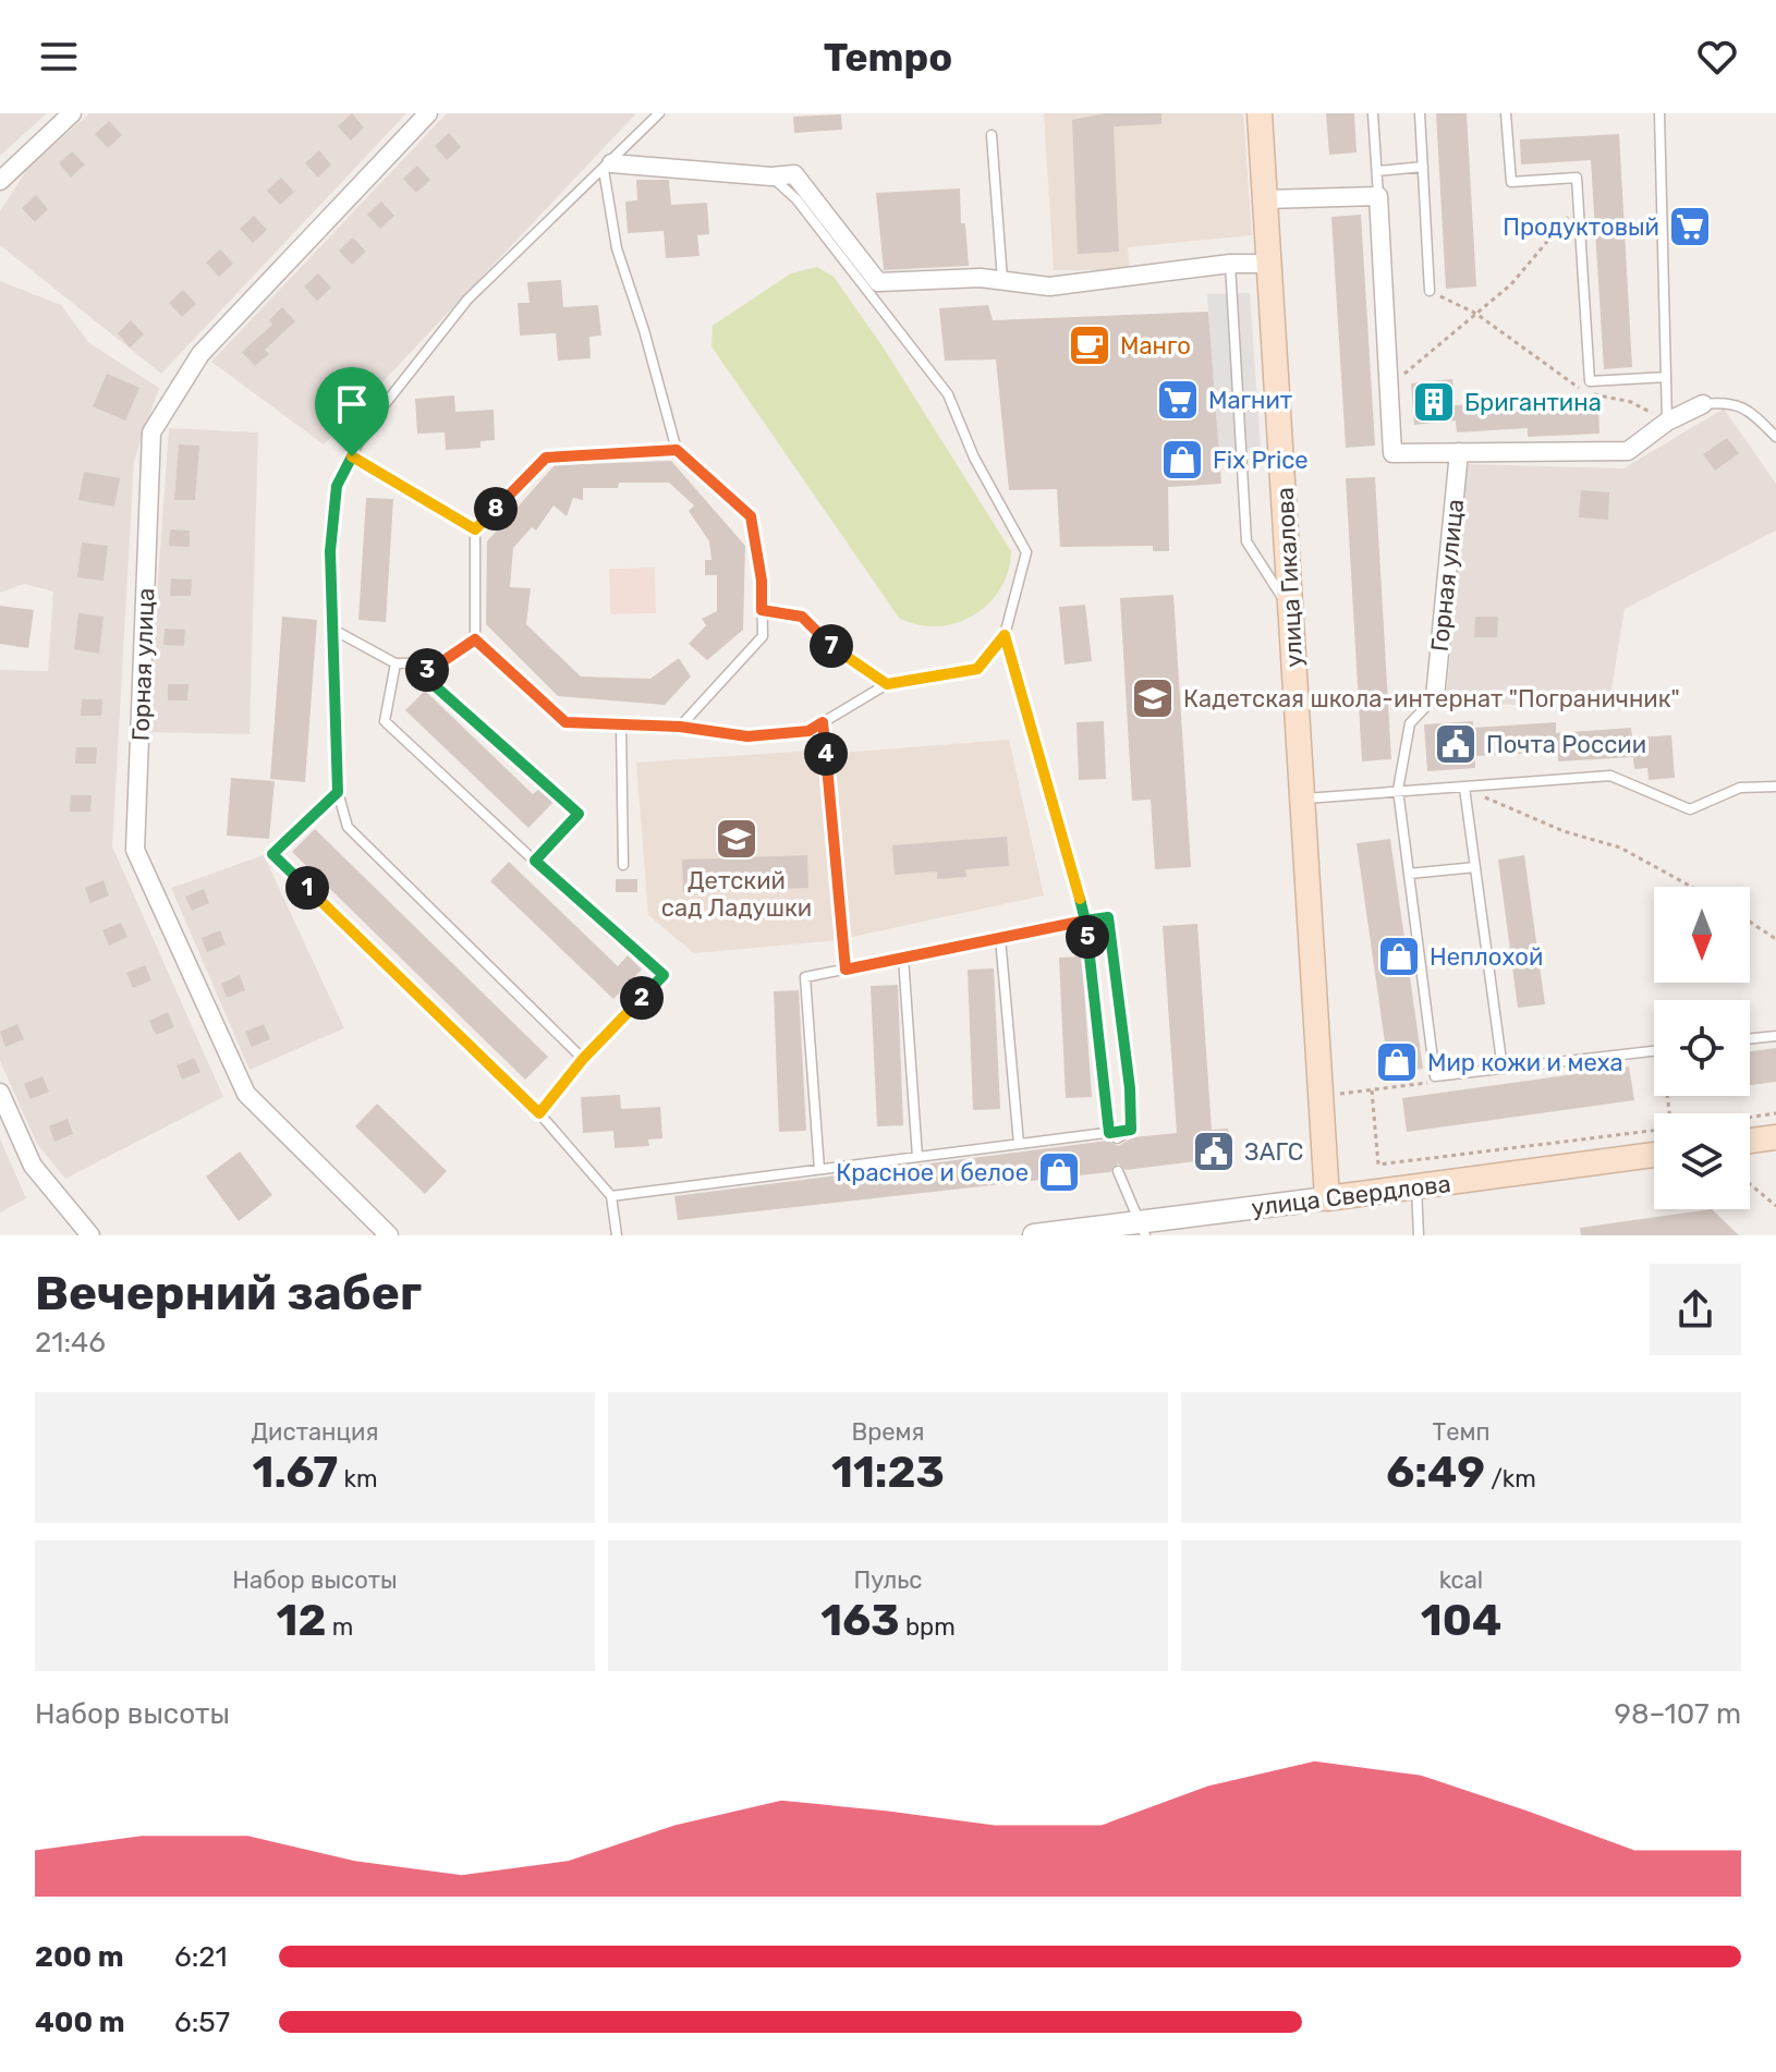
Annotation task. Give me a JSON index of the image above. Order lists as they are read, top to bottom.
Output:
{
  "streets": {
    "main road": ["улица Гикалова", "улица Свердлова"],
    "street": ["Горная улица"]
  },
  "crossings": [
    ["улица Гикалова", "улица Свердлова"]
  ],
  "places": {
    "supermarket": ["Продуктовый", "Магнит"],
    "cafe": ["Манго"],
    "building": ["Бригантина"],
    "shop": [
      "Fix Price",
      "Неплохой",
      "Мир кожи и меха",
      "Красное и белое"
    ],
    "school or university": ["Кадетская школа-интернат \"Пограничник\"", "Детский сад Ладушки"],
    "public building": ["Почта России", "ЗАГС"]
  },
  "north": "bottom",
  "page": {
    "header": "Tempo",
    "pins": [
      "8",
      "7",
      "3",
      "4",
      "1",
      "5",
      "2"
    ],
    "heading": ["Вечерний забег", "21:46"],
    "stats": [
      ["Дистанция", "1.67 km"],
      ["Время", "11:23"],
      ["Темп", "6:49 /km"],
      ["Набор высоты", "12 m"],
      ["Пульс", "163 bpm"],
      ["kcal", "104"]
    ],
    "chart": ["Набор высоты", "98–107 m"],
    "list": [
      {
        "name": "200 m",
        "note": "6:21"
      },
      {
        "name": "400 m",
        "note": "6:57"
      }
    ]
  }
}
